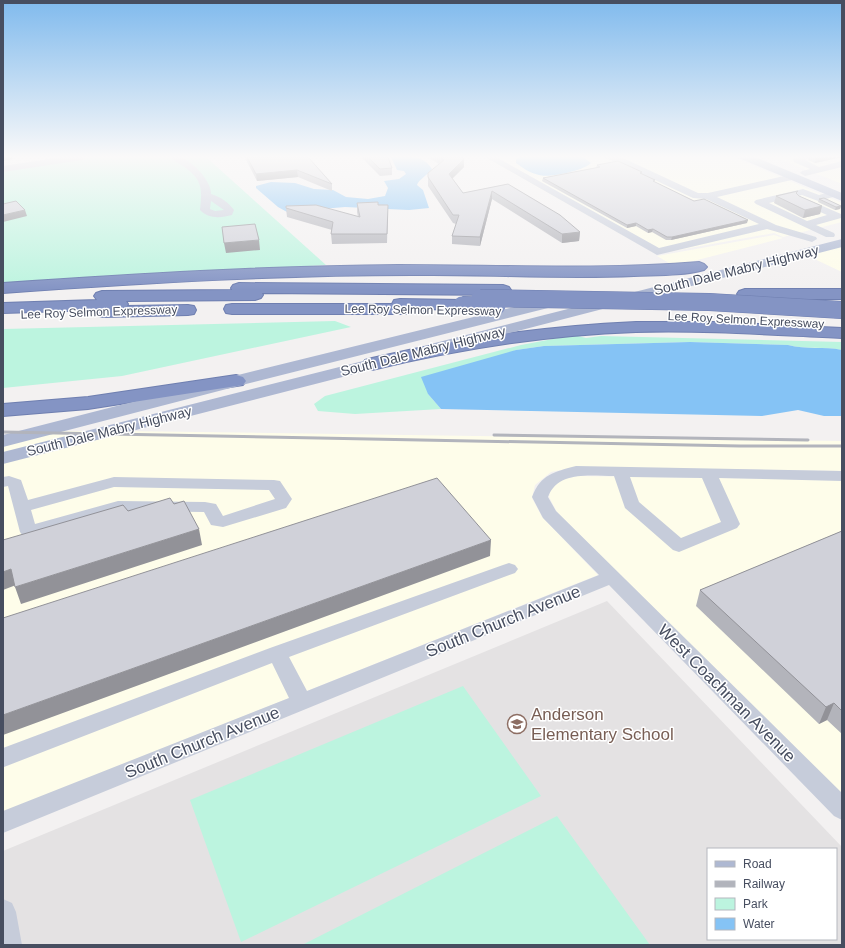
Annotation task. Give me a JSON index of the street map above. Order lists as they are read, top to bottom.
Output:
{
  "streets": {
    "highway": ["Lee Roy Selmon Expressway"],
    "main road": ["South Dale Mabry Highway"],
    "street": ["South Church Avenue", "West Coachman Avenue"]
  },
  "crossings": [
    ["South Church Avenue", "West Coachman Avenue"]
  ],
  "places": {
    "school or university": ["Anderson Elementary School"]
  },
  "legend": [
    "Road",
    "Railway",
    "Park",
    "Water"
  ]
}
